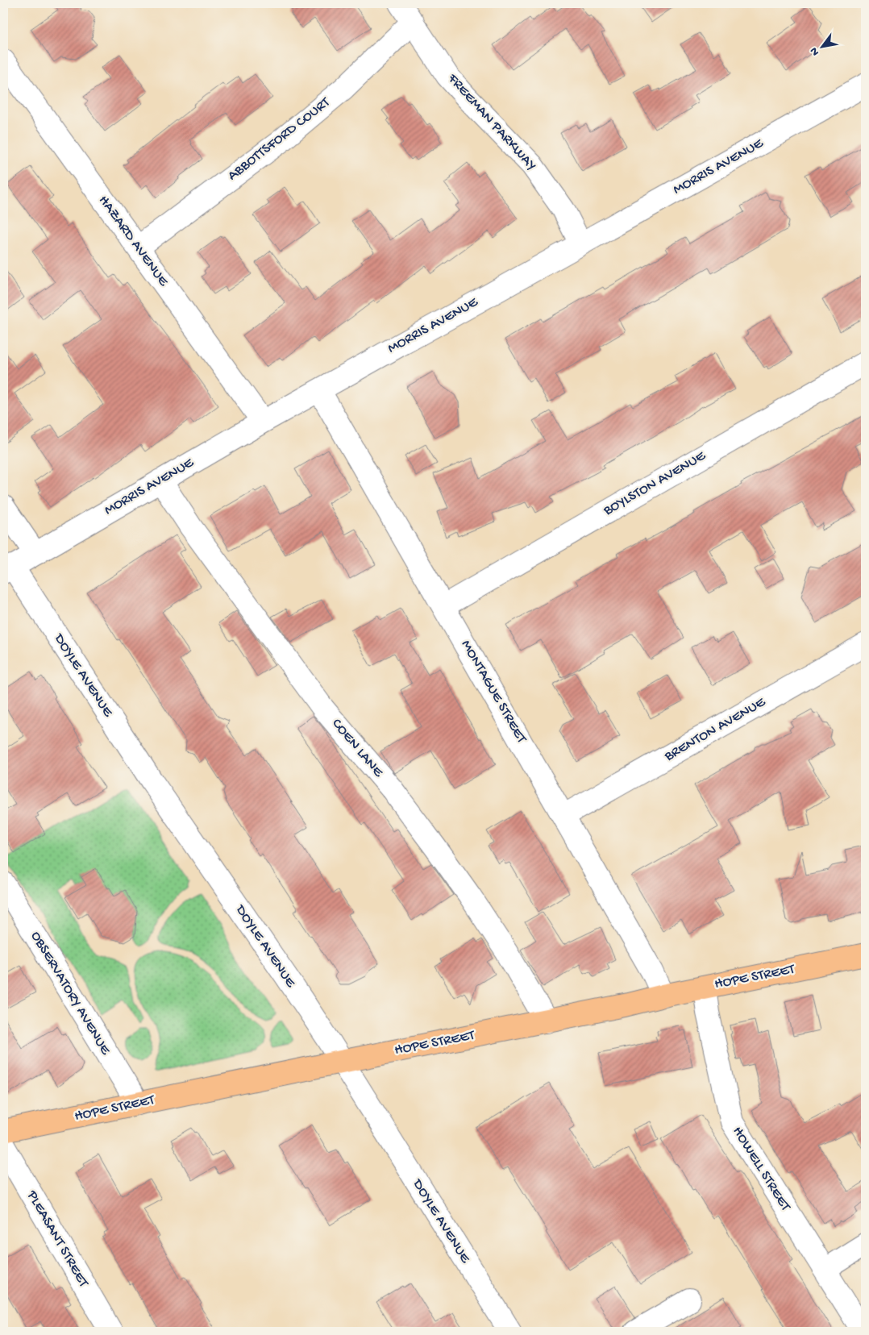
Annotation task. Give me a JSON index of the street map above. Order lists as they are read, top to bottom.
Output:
{
  "streets": {
    "main road": ["HOPE STREET"],
    "street": [
      "FREEMAN PARKWAY",
      "ABBOTTSFORD COURT",
      "MORRIS AVENUE",
      "HAZARD AVENUE",
      "BOYLSTON AVENUE",
      "DOYLE AVENUE",
      "MONTAGUE STREET",
      "BRENTON AVENUE",
      "COEN LANE",
      "OBSERVATORY AVENUE",
      "HOWELL STREET",
      "PLEASANT STREET"
    ]
  },
  "crossings": [
    ["FREEMAN PARKWAY", "ABBOTTSFORD COURT"],
    ["FREEMAN PARKWAY", "MORRIS AVENUE"],
    ["ABBOTTSFORD COURT", "HAZARD AVENUE"],
    ["MORRIS AVENUE", "HAZARD AVENUE"],
    ["MORRIS AVENUE", "DOYLE AVENUE"],
    ["MORRIS AVENUE", "MONTAGUE STREET"],
    ["MORRIS AVENUE", "COEN LANE"],
    ["BOYLSTON AVENUE", "MONTAGUE STREET"],
    ["DOYLE AVENUE", "HOPE STREET"],
    ["MONTAGUE STREET", "BRENTON AVENUE"],
    ["MONTAGUE STREET", "HOPE STREET"],
    ["COEN LANE", "HOPE STREET"],
    ["HOPE STREET", "OBSERVATORY AVENUE"],
    ["HOPE STREET", "HOWELL STREET"]
  ],
  "north": "bottom left"
}
